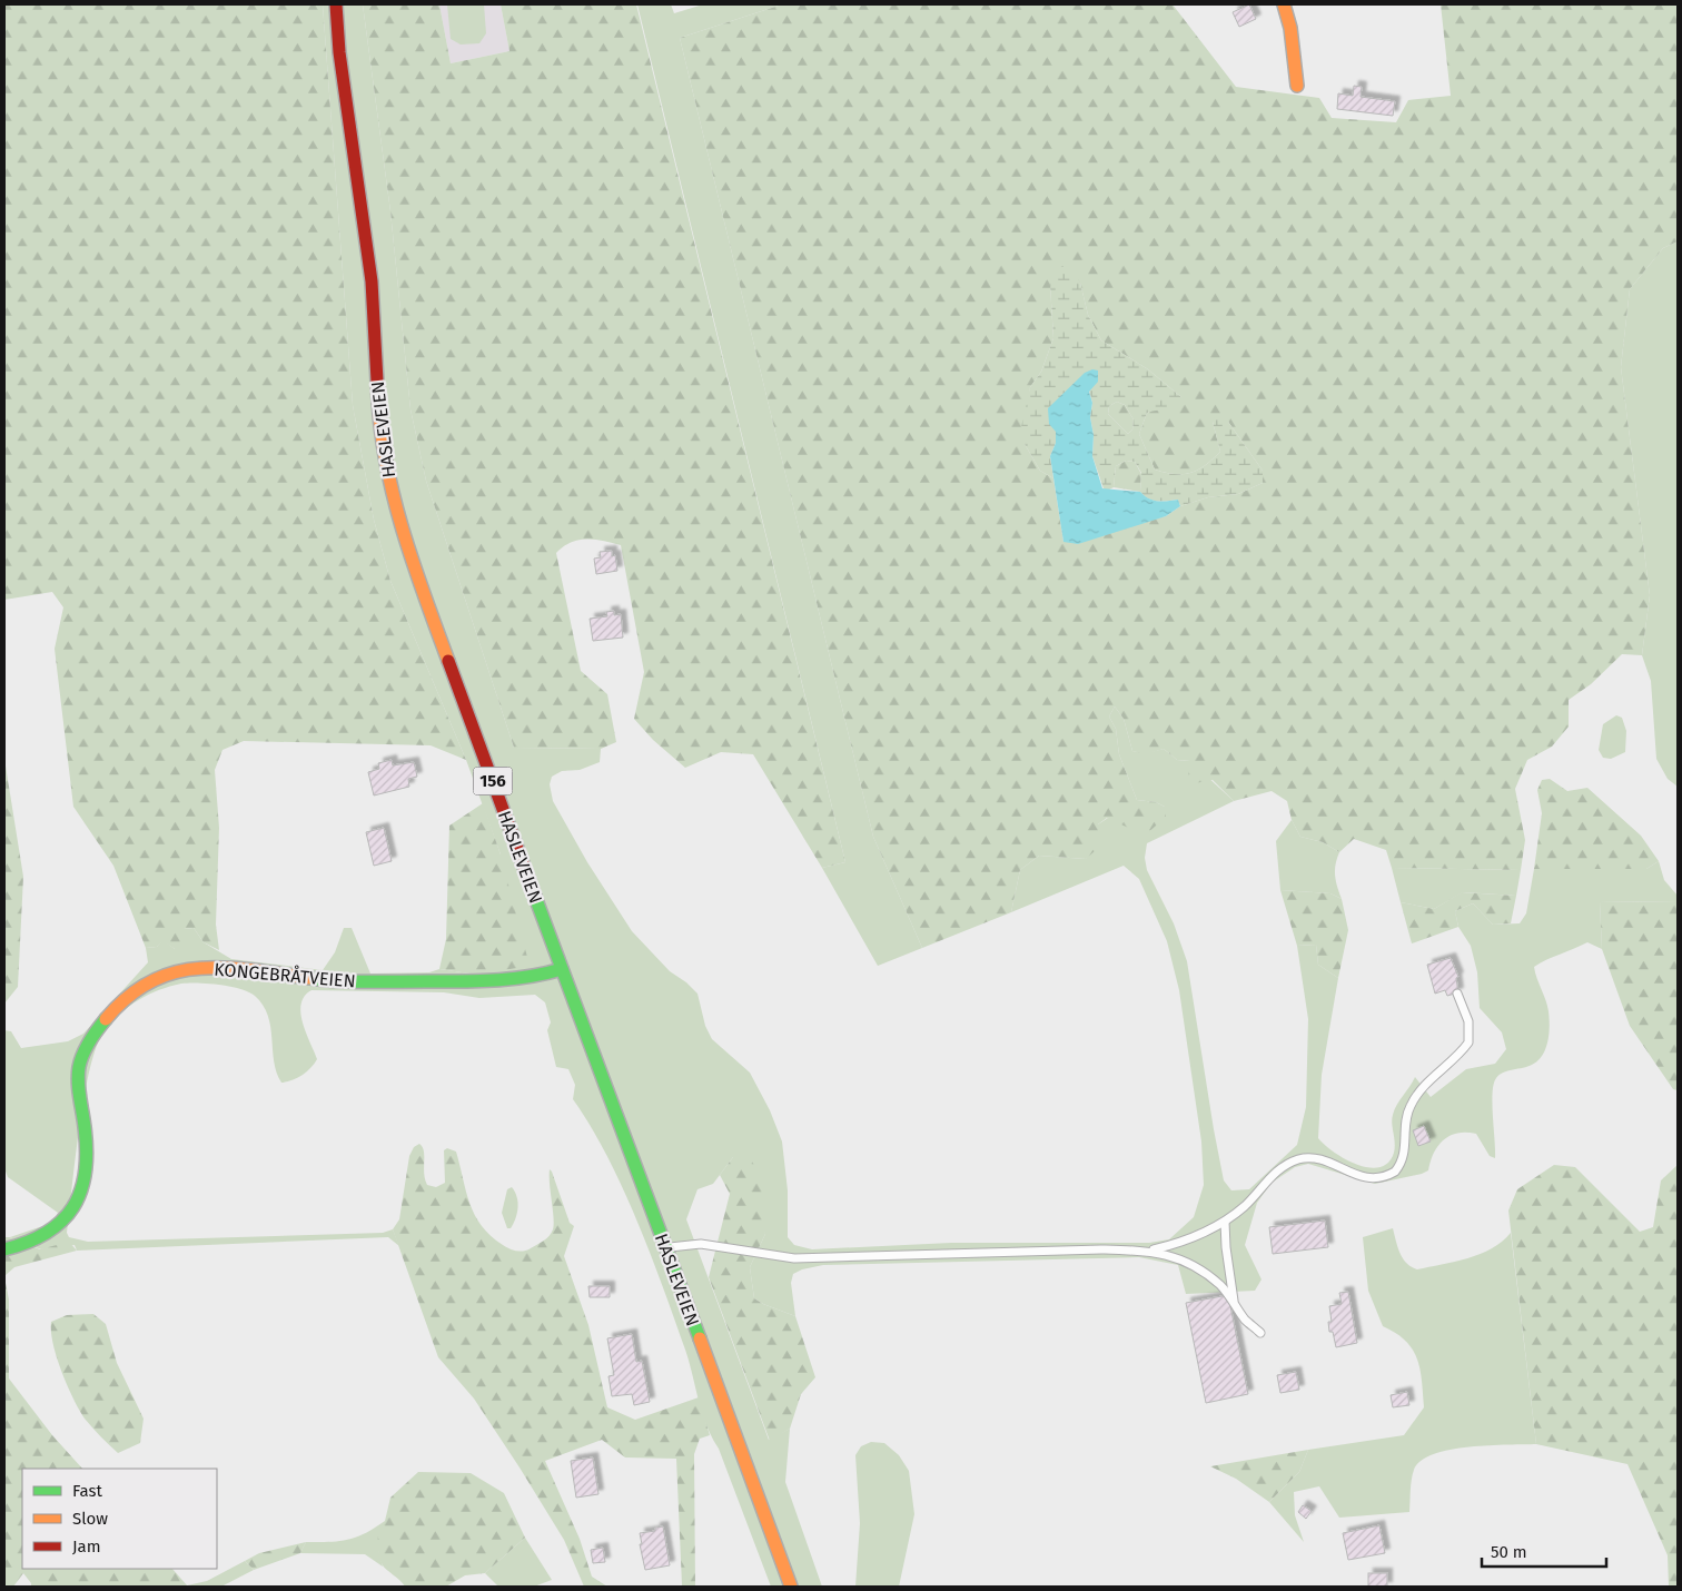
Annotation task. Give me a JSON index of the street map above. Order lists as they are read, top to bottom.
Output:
{
  "streets": {
    "main road": ["HASLEVEIEN", "156", "KONGEBRÅTVEIEN"]
  },
  "crossings": [
    ["HASLEVEIEN", "KONGEBRÅTVEIEN"]
  ],
  "legend": ["Fast", "Slow", "Jam"],
  "scale_bar": "50 m"
}
